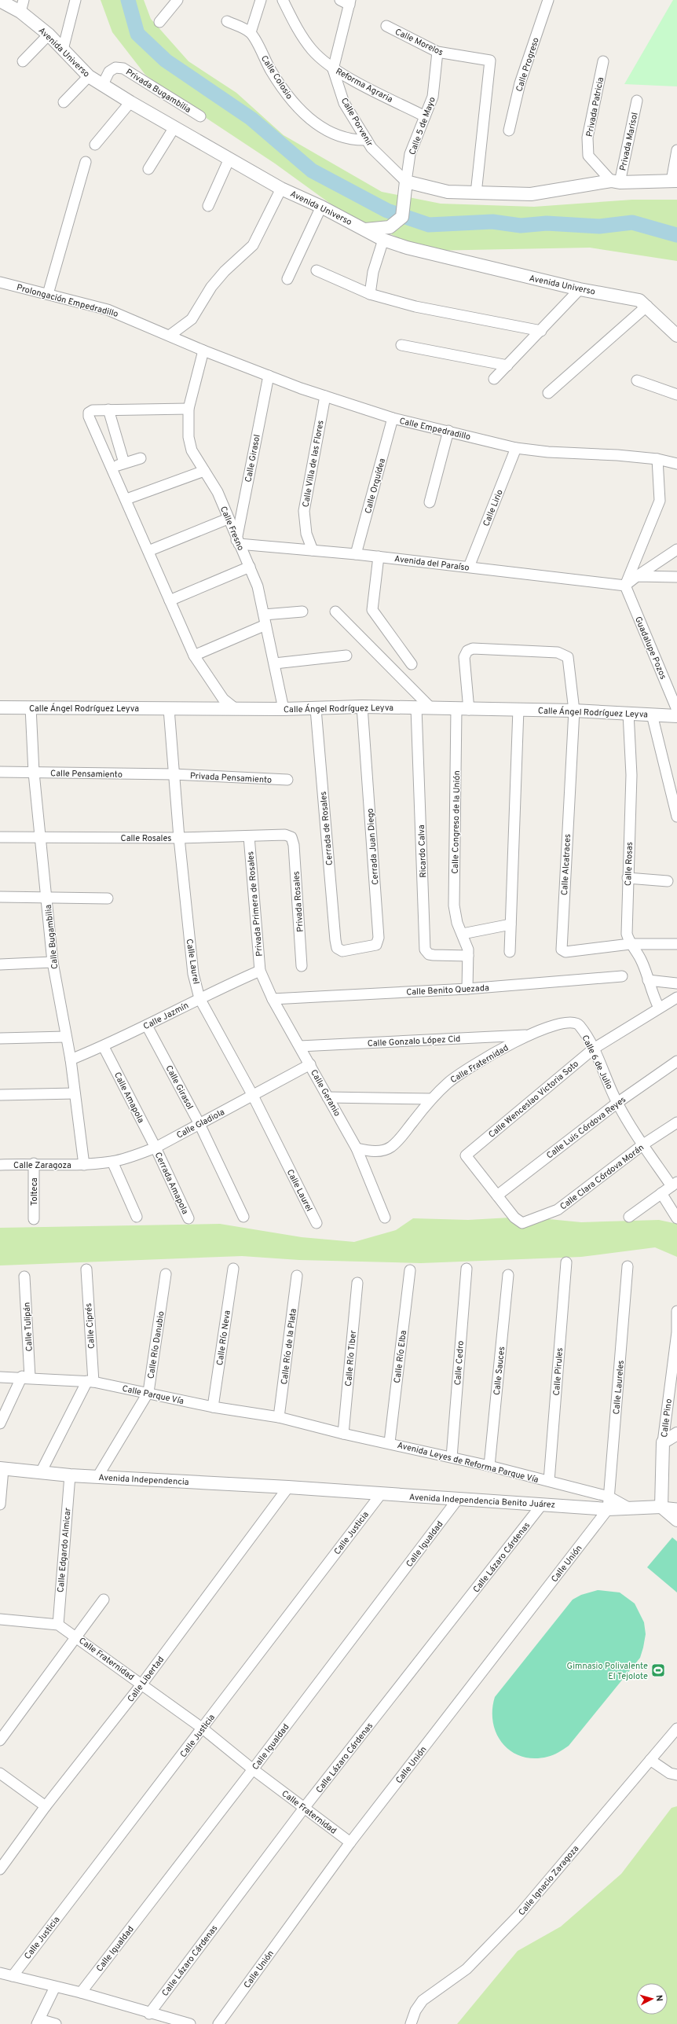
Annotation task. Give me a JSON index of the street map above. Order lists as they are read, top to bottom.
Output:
{
  "streets": {
    "street": [
      "Calle Morelos",
      "Avenida Universo",
      "Calle Progreso",
      "Calle Colosio",
      "Reforma Agraria",
      "Privada Bugambilia",
      "Privada Patricia",
      "Calle Porvenir",
      "Calle 5 de Mayo",
      "Privada Marisol",
      "Prolongación Empedradillo",
      "Calle Empedradillo",
      "Calle Girasol",
      "Calle Villa de las Flores",
      "Calle Orquídea",
      "Calle Lirio",
      "Calle Fresno",
      "Avenida del Paraíso",
      "Guadalupe Pozos",
      "Calle Ángel Rodríguez Leyva",
      "Calle Pensamiento",
      "Privada Pensamiento",
      "Calle Congreso de la Unión",
      "Cerrada de Rosales",
      "Calle Rosales",
      "Cerrada Juan Diego",
      "Ricardo Calva",
      "Calle Rosas",
      "Calle Alcatraces",
      "Privada Rosales",
      "Privada Primera de Rosales",
      "Calle Bugambilia",
      "Calle Laurel",
      "Calle Benito Quezada",
      "Calle Jazmín",
      "Calle Gonzalo López Cid",
      "Calle 6 de Julio",
      "Calle Fraternidad",
      "Calle Geranio",
      "Calle Amapola",
      "Calle Wenceslao Victoria Soto",
      "Calle Gladiola",
      "Calle Luis Córdova Reyes",
      "Calle Zaragoza",
      "Calle Clara Córdova Morán",
      "Cerrada Amapola",
      "Tolteca",
      "Calle Ciprés",
      "Calle Tulipán",
      "Calle Río Neva",
      "Calle Río Danubio",
      "Calle Río de la Plata",
      "Calle Río Elba",
      "Calle Río Tiber",
      "Calle Cedro",
      "Calle Sauces",
      "Calle Pirules",
      "Calle Laureles",
      "Calle Parque Vía",
      "Calle Pino",
      "Avenida Leyes de Reforma Parque Vía",
      "Avenida Independencia",
      "Avenida Independencia Benito Juárez",
      "Calle Justicia",
      "Calle Igualdad",
      "Calle Edgardo Almicar",
      "Calle Lázaro Cárdenas",
      "Calle Unión",
      "Calle Libertad",
      "Calle Ignacio Zaragoza"
    ]
  },
  "crossings": [
    ["Calle Morelos", "Calle 5 de Mayo"],
    ["Avenida Universo", "Privada Bugambilia"],
    ["Calle Colosio", "Calle Porvenir"],
    ["Reforma Agraria", "Calle Porvenir"],
    ["Reforma Agraria", "Calle 5 de Mayo"],
    ["Privada Patricia", "Privada Marisol"],
    ["Calle Porvenir", "Calle 5 de Mayo"],
    ["Prolongación Empedradillo", "Calle Empedradillo"],
    ["Prolongación Empedradillo", "Calle Fresno"],
    ["Calle Empedradillo", "Calle Girasol"],
    ["Calle Empedradillo", "Calle Villa de las Flores"],
    ["Calle Empedradillo", "Calle Orquídea"],
    ["Calle Empedradillo", "Calle Lirio"],
    ["Calle Empedradillo", "Calle Fresno"],
    ["Calle Girasol", "Calle Fresno"],
    ["Calle Girasol", "Avenida del Paraíso"],
    ["Calle Girasol", "Calle Jazmín"],
    ["Calle Girasol", "Calle Gladiola"],
    ["Calle Villa de las Flores", "Avenida del Paraíso"],
    ["Calle Orquídea", "Avenida del Paraíso"],
    ["Calle Lirio", "Avenida del Paraíso"],
    ["Calle Fresno", "Avenida del Paraíso"],
    ["Calle Fresno", "Calle Ángel Rodríguez Leyva"],
    ["Avenida del Paraíso", "Guadalupe Pozos"],
    ["Calle Ángel Rodríguez Leyva", "Calle Congreso de la Unión"],
    ["Calle Ángel Rodríguez Leyva", "Cerrada de Rosales"],
    ["Calle Ángel Rodríguez Leyva", "Cerrada Juan Diego"],
    ["Calle Ángel Rodríguez Leyva", "Ricardo Calva"],
    ["Calle Ángel Rodríguez Leyva", "Calle Rosas"],
    ["Calle Ángel Rodríguez Leyva", "Calle Alcatraces"],
    ["Calle Ángel Rodríguez Leyva", "Calle Bugambilia"],
    ["Calle Ángel Rodríguez Leyva", "Calle Laurel"],
    ["Calle Pensamiento", "Privada Pensamiento"],
    ["Calle Pensamiento", "Calle Bugambilia"],
    ["Calle Pensamiento", "Calle Laurel"],
    ["Privada Pensamiento", "Calle Laurel"],
    ["Calle Congreso de la Unión", "Ricardo Calva"],
    ["Calle Congreso de la Unión", "Calle Benito Quezada"],
    ["Cerrada de Rosales", "Cerrada Juan Diego"],
    ["Calle Rosales", "Privada Rosales"],
    ["Calle Rosales", "Privada Primera de Rosales"],
    ["Calle Rosales", "Calle Bugambilia"],
    ["Calle Rosales", "Calle Laurel"],
    ["Calle Rosas", "Calle Alcatraces"],
    ["Calle Rosas", "Calle Wenceslao Victoria Soto"],
    ["Privada Primera de Rosales", "Calle Jazmín"],
    ["Privada Primera de Rosales", "Calle Geranio"],
    ["Calle Bugambilia", "Calle Jazmín"],
    ["Calle Bugambilia", "Calle Gladiola"],
    ["Calle Bugambilia", "Calle Zaragoza"],
    ["Calle Laurel", "Calle Jazmín"],
    ["Calle Laurel", "Calle Gladiola"],
    ["Calle Benito Quezada", "Calle Geranio"],
    ["Calle Jazmín", "Calle Geranio"],
    ["Calle Jazmín", "Calle Amapola"],
    ["Calle Gonzalo López Cid", "Calle Fraternidad"],
    ["Calle Gonzalo López Cid", "Calle Geranio"],
    ["Calle 6 de Julio", "Calle Fraternidad"],
    ["Calle 6 de Julio", "Calle Wenceslao Victoria Soto"],
    ["Calle 6 de Julio", "Calle Luis Córdova Reyes"],
    ["Calle 6 de Julio", "Calle Clara Córdova Morán"],
    ["Calle Fraternidad", "Calle Geranio"],
    ["Calle Fraternidad", "Calle Justicia"],
    ["Calle Fraternidad", "Calle Igualdad"],
    ["Calle Fraternidad", "Calle Edgardo Almicar"],
    ["Calle Fraternidad", "Calle Lázaro Cárdenas"],
    ["Calle Fraternidad", "Calle Unión"],
    ["Calle Fraternidad", "Calle Libertad"],
    ["Calle Geranio", "Calle Gladiola"],
    ["Calle Amapola", "Calle Gladiola"],
    ["Calle Amapola", "Cerrada Amapola"],
    ["Calle Wenceslao Victoria Soto", "Calle Luis Córdova Reyes"],
    ["Calle Wenceslao Victoria Soto", "Calle Clara Córdova Morán"],
    ["Calle Gladiola", "Calle Zaragoza"],
    ["Calle Gladiola", "Cerrada Amapola"],
    ["Calle Zaragoza", "Tolteca"],
    ["Calle Ciprés", "Calle Parque Vía"],
    ["Calle Tulipán", "Calle Parque Vía"],
    ["Calle Río Neva", "Calle Parque Vía"],
    ["Calle Río Danubio", "Calle Parque Vía"],
    ["Calle Río Danubio", "Avenida Independencia"],
    ["Calle Río de la Plata", "Calle Parque Vía"],
    ["Calle Río Elba", "Avenida Leyes de Reforma Parque Vía"],
    ["Calle Río Tiber", "Avenida Leyes de Reforma Parque Vía"],
    ["Calle Cedro", "Avenida Leyes de Reforma Parque Vía"],
    ["Calle Sauces", "Avenida Leyes de Reforma Parque Vía"],
    ["Calle Pirules", "Avenida Leyes de Reforma Parque Vía"],
    ["Calle Laureles", "Avenida Leyes de Reforma Parque Vía"],
    ["Calle Laureles", "Avenida Independencia Benito Juárez"],
    ["Calle Laureles", "Calle Unión"],
    ["Calle Parque Vía", "Avenida Leyes de Reforma Parque Vía"],
    ["Calle Pino", "Avenida Independencia Benito Juárez"],
    ["Avenida Leyes de Reforma Parque Vía", "Avenida Independencia Benito Juárez"],
    ["Avenida Independencia", "Avenida Independencia Benito Juárez"],
    ["Avenida Independencia", "Calle Edgardo Almicar"],
    ["Avenida Independencia", "Calle Libertad"],
    ["Avenida Independencia Benito Juárez", "Calle Justicia"],
    ["Avenida Independencia Benito Juárez", "Calle Igualdad"],
    ["Avenida Independencia Benito Juárez", "Calle Lázaro Cárdenas"],
    ["Avenida Independencia Benito Juárez", "Calle Unión"],
    ["Avenida Independencia Benito Juárez", "Calle Libertad"]
  ],
  "places": {
    "sports": ["Gimnasio Polivalente El Tejolote"]
  },
  "north": "right"
}
